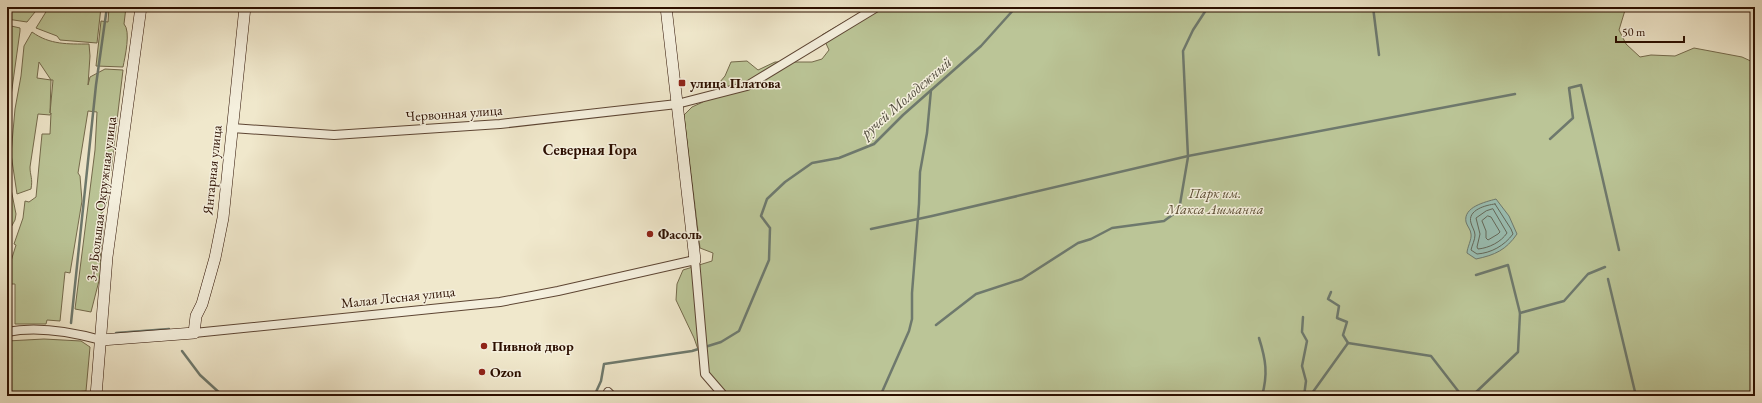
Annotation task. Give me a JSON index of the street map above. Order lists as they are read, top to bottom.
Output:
{
  "streets": {
    "street": [
      "Червонная улица",
      "Янтарная улица",
      "3-я Большая Окружная улица",
      "Малая Лесная улица"
    ]
  },
  "crossings": [
    ["Червонная улица", "Янтарная улица"],
    ["Янтарная улица", "Малая Лесная улица"],
    ["3-я Большая Окружная улица", "Малая Лесная улица"]
  ],
  "districts": ["Северная Гора"],
  "water": ["ручей Молодежный"],
  "parks": ["Парк им. Макса Ашманна"],
  "places": {
    "transit": ["улица Платова"],
    "other": ["Фасоль", "Пивной двор", "Ozon"]
  },
  "scale_bar": "50 m"
}
